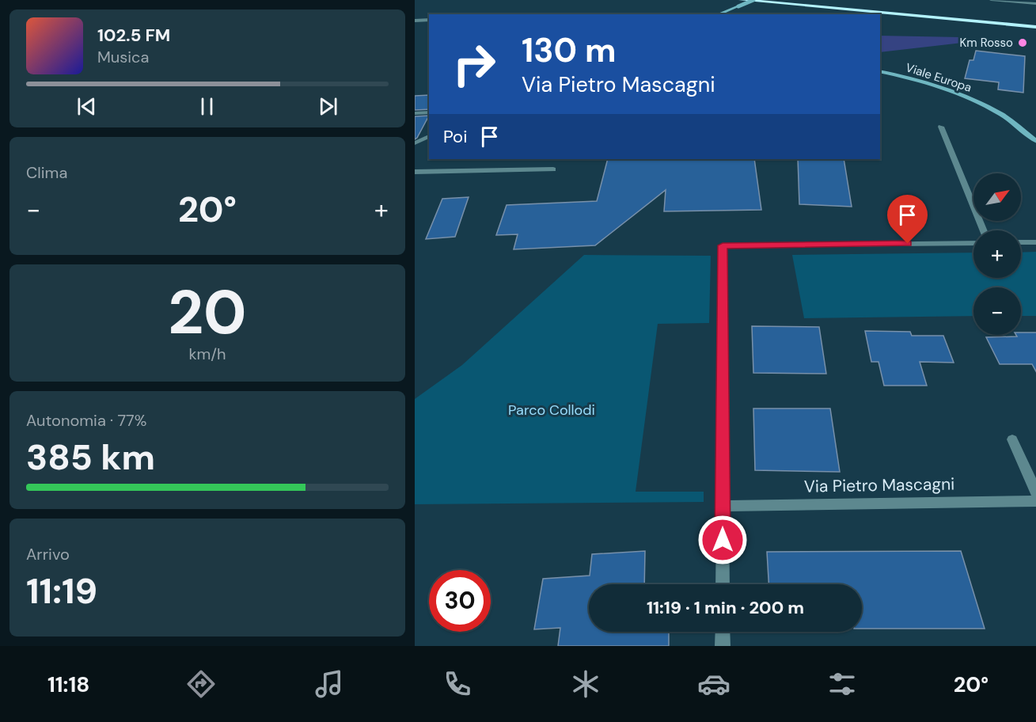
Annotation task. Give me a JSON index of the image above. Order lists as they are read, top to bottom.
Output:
{
  "streets": {
    "street": ["Viale Europa", "Via Pietro Mascagni"]
  },
  "parks": ["Parco Collodi"],
  "places": ["Km Rosso"],
  "north": "top right",
  "page": {
    "turn": ["130 m", "Via Pietro Mascagni"],
    "song": ["102.5 FM", "Musica"],
    "then": "Poi",
    "tile": [
      "Clima",
      ["20", "km/h"],
      ["Autonomia · 77%", "385 km"],
      ["Arrivo", "11:19"]
    ],
    "map_buttons": ["+", "−"],
    "heat": ["−", "20°", "+"],
    "limit": "30",
    "trip": "11:19 · 1 min · 200 m",
    "tabs": ["11:18", "20°"]
  }
}
